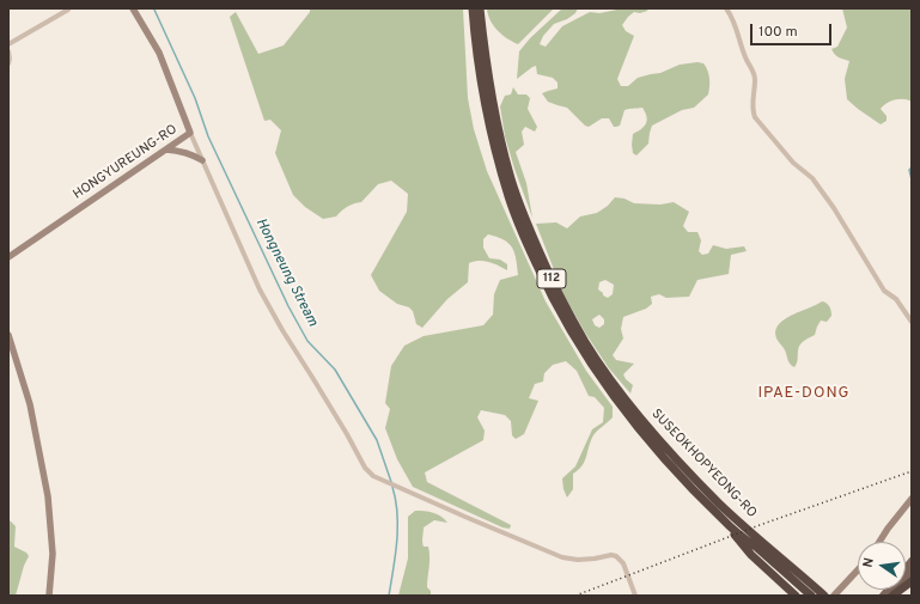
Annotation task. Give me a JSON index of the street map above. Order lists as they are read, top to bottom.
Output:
{
  "streets": {
    "highway": ["112", "SUSEOKHOPYEONG-RO"],
    "street": ["HONGYUREUNG-RO"]
  },
  "districts": ["IPAE-DONG"],
  "water": ["Hongneung Stream"],
  "scale_bar": "100 m",
  "north": "left"
}
